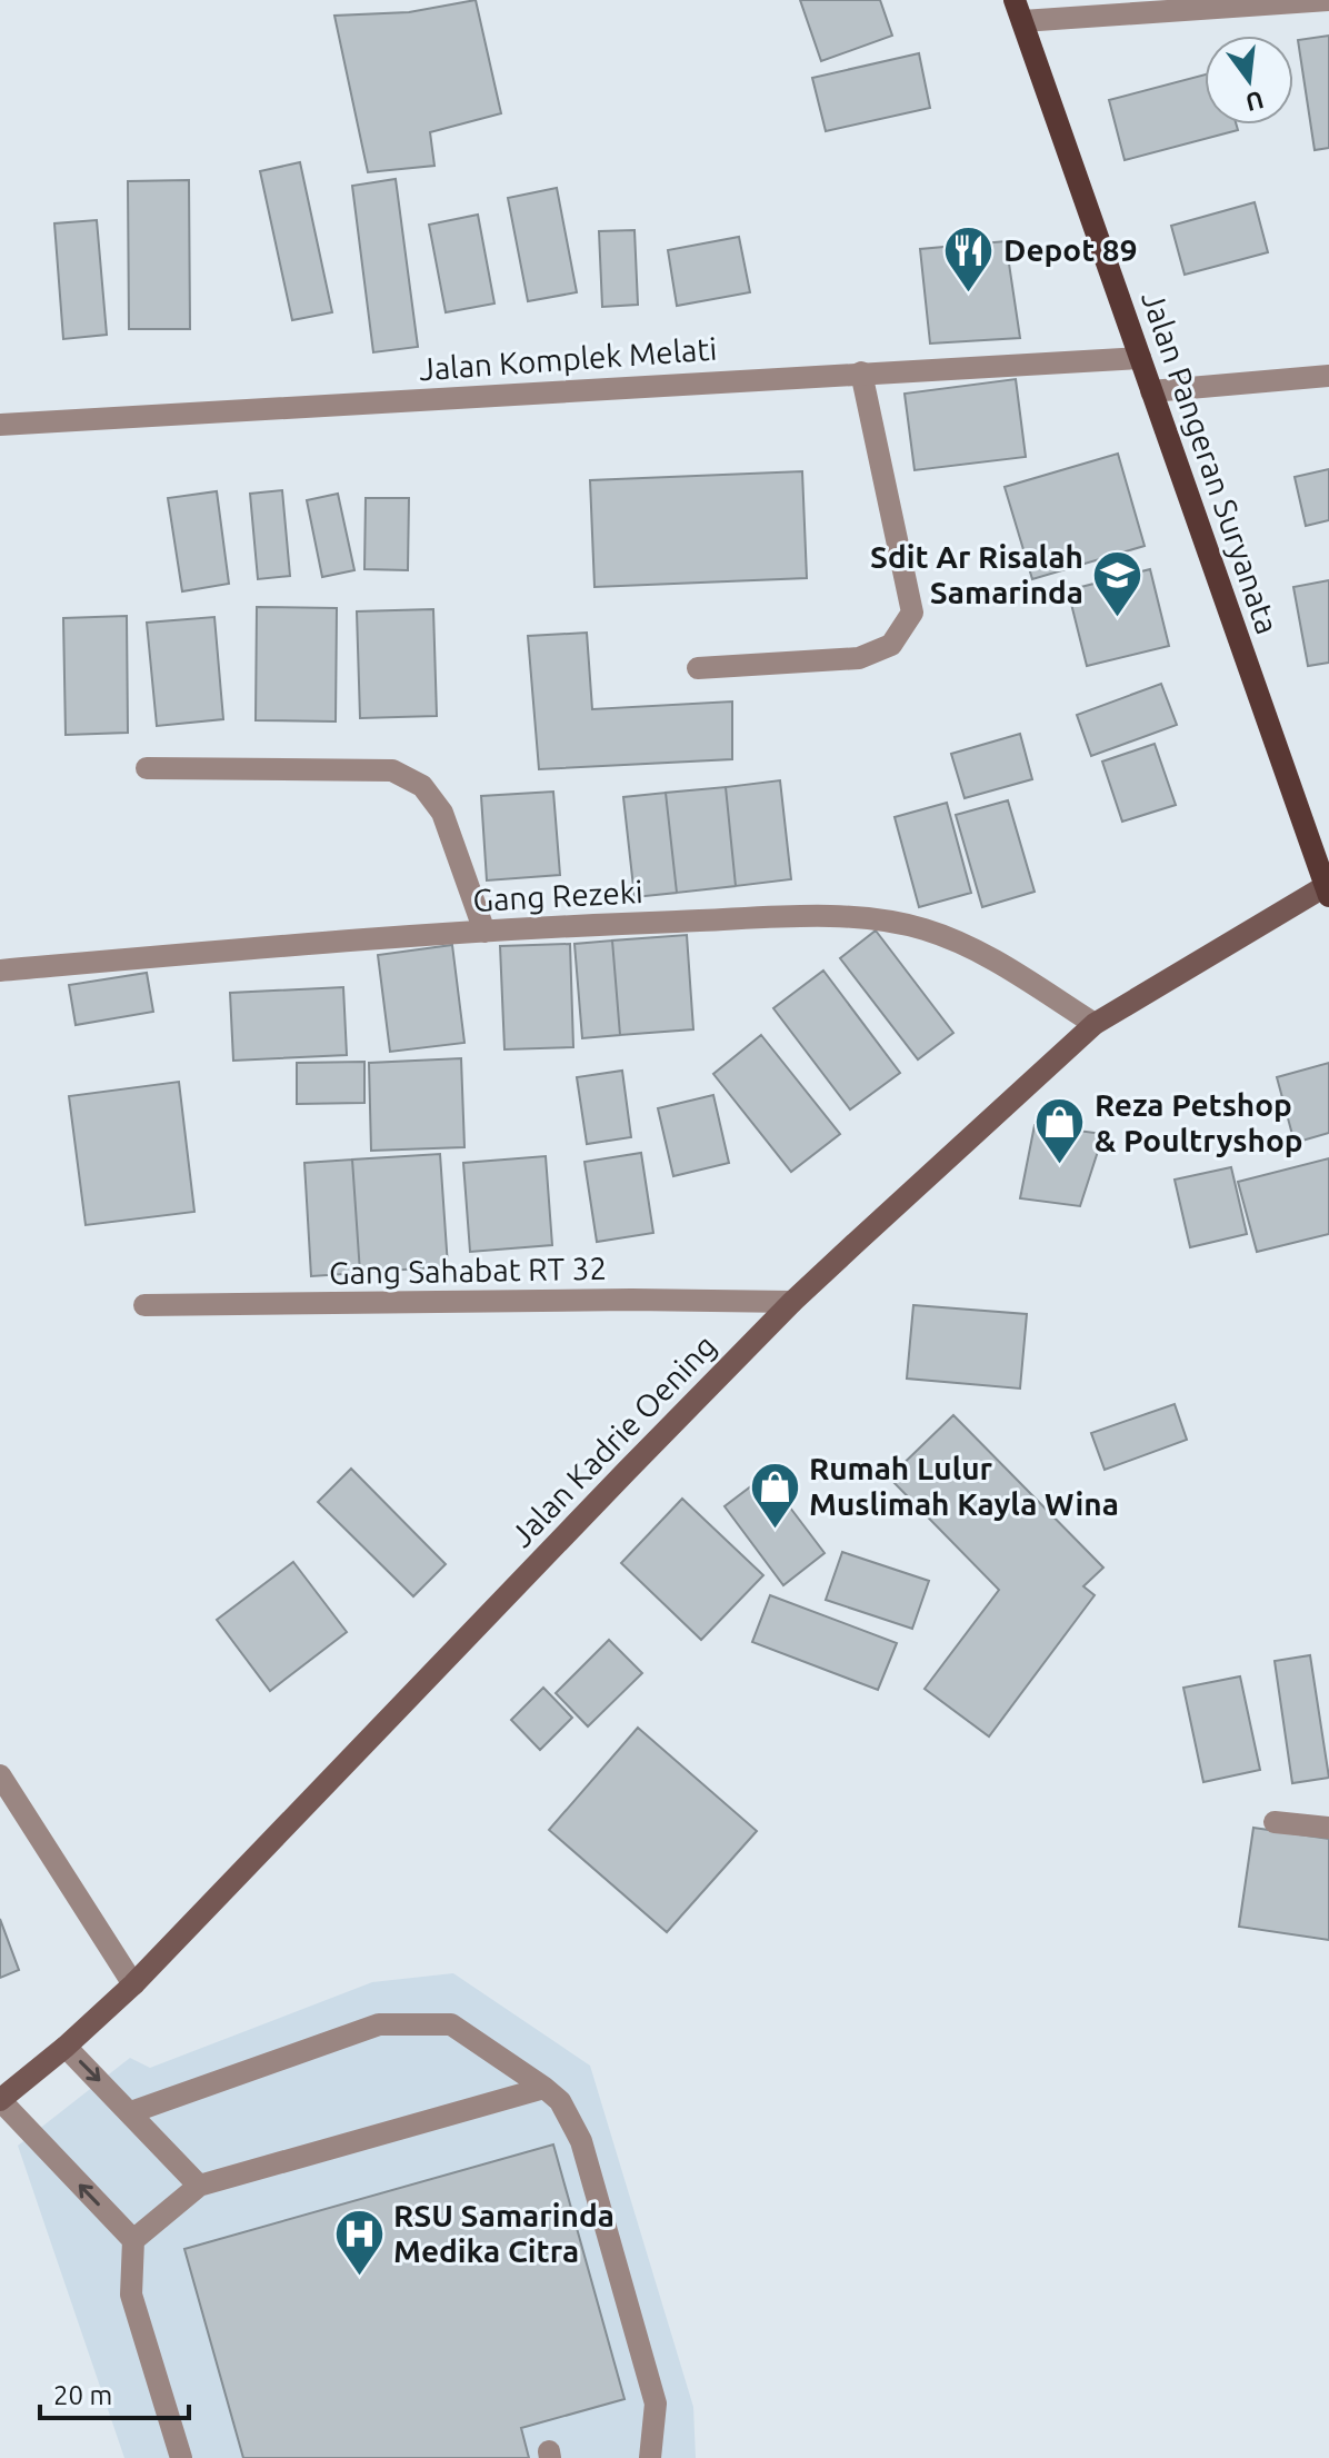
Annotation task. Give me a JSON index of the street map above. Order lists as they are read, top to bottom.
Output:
{
  "streets": {
    "main road": ["Jalan Pangeran Suryanata", "Jalan Kadrie Oening"],
    "street": ["Jalan Komplek Melati", "Gang Rezeki", "Gang Sahabat RT 32"]
  },
  "crossings": [
    ["Jalan Komplek Melati", "Jalan Pangeran Suryanata"],
    ["Jalan Pangeran Suryanata", "Jalan Kadrie Oening"],
    ["Gang Rezeki", "Jalan Kadrie Oening"],
    ["Gang Sahabat RT 32", "Jalan Kadrie Oening"]
  ],
  "places": {
    "restaurant": ["Depot 89"],
    "school or university": ["Sdit Ar Risalah Samarinda"],
    "shop": ["Reza Petshop & Poultryshop", "Rumah Lulur Muslimah Kayla Wina"],
    "hospital": ["RSU Samarinda Medika Citra"]
  },
  "scale_bar": "20 m",
  "north": "bottom"
}
